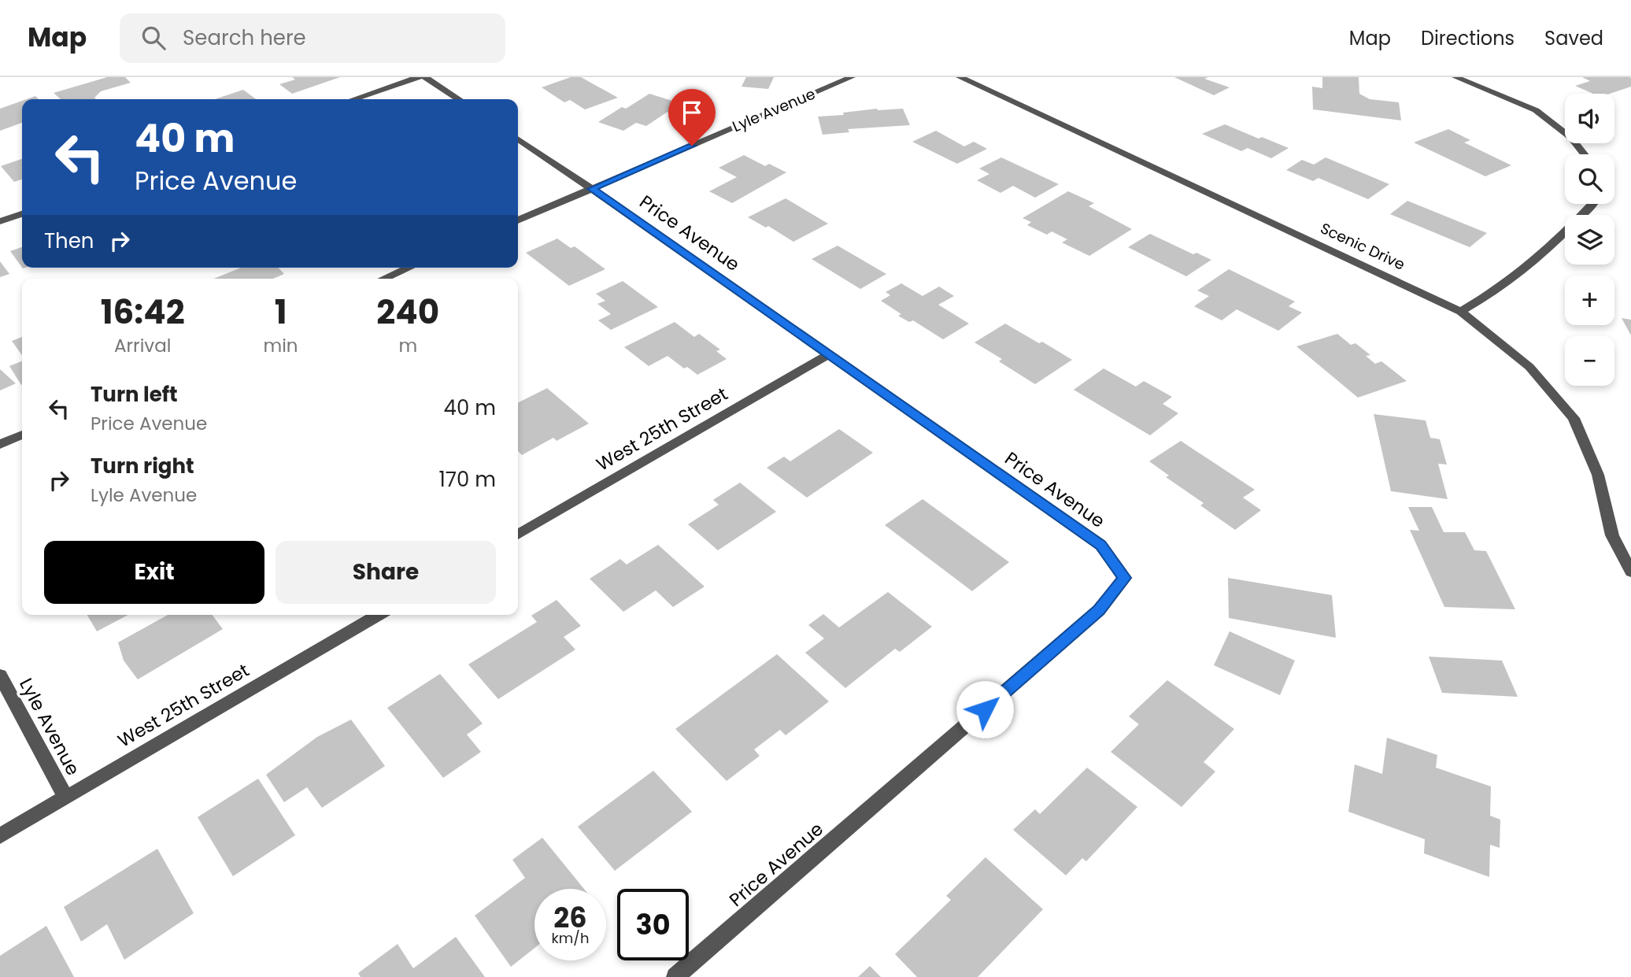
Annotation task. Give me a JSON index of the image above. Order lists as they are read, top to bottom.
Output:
{
  "streets": {
    "street": [
      "Lyle Avenue",
      "Price Avenue",
      "Scenic Drive",
      "West 25th Street"
    ]
  },
  "crossings": [
    ["Lyle Avenue", "Price Avenue"],
    ["Lyle Avenue", "West 25th Street"],
    ["Price Avenue", "West 25th Street"]
  ],
  "page": {
    "header": "Map",
    "search": "Search here",
    "nav": ["Map", "Directions", "Saved"],
    "map_buttons": ["+", "−"],
    "turn": ["40 m", "Price Avenue"],
    "then": "Then",
    "eta": [
      "16:42",
      "Arrival",
      "1",
      "min",
      "240",
      "m"
    ],
    "list": [
      {
        "name": "Turn left",
        "note": "Price Avenue",
        "value": "40 m"
      },
      {
        "name": "Turn right",
        "note": "Lyle Avenue",
        "value": "170 m"
      }
    ],
    "buttons": ["Exit", "Share"],
    "speed": "26 km/h",
    "limit": "30"
  }
}
